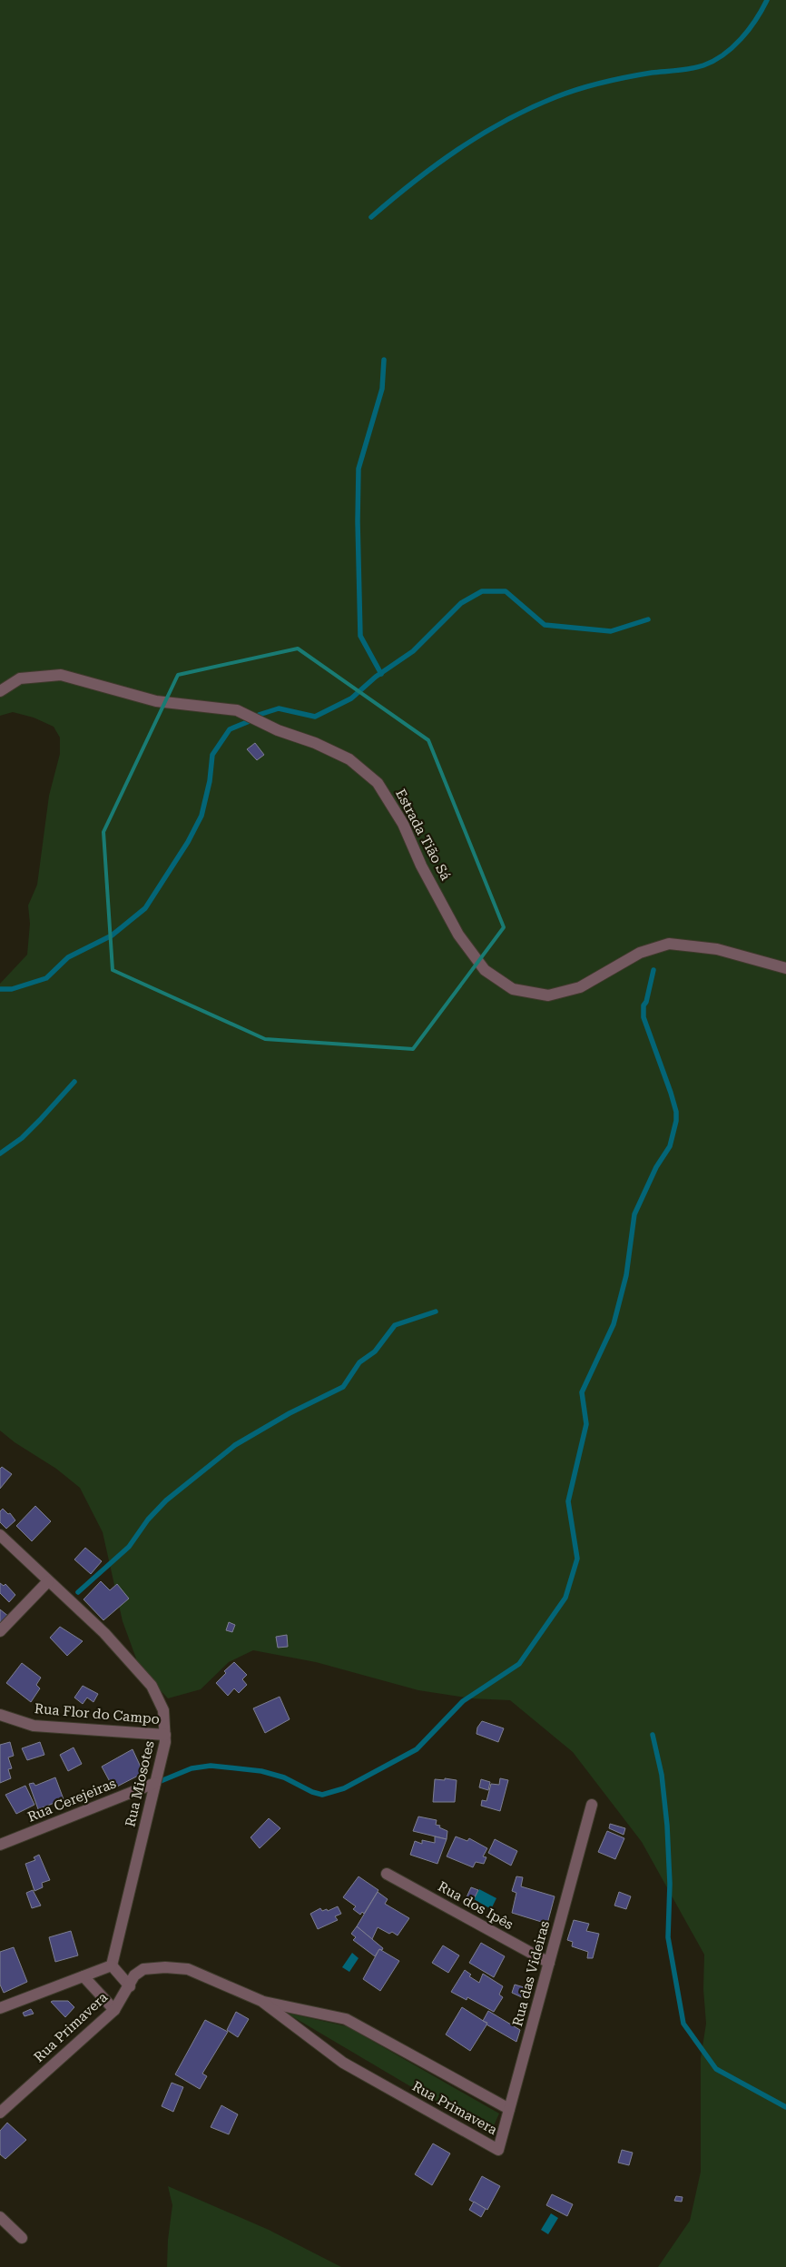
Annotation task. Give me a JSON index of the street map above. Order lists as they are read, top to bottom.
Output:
{
  "streets": {
    "street": [
      "Estrada Tião Sá",
      "Rua Flor do Campo",
      "Rua Miosotes",
      "Rua Cerejeiras",
      "Rua dos Ipês",
      "Rua das Videiras",
      "Rua Primavera"
    ]
  },
  "crossings": [
    ["Rua Flor do Campo", "Rua Miosotes"],
    ["Rua Miosotes", "Rua Cerejeiras"],
    ["Rua dos Ipês", "Rua das Videiras"],
    ["Rua das Videiras", "Rua Primavera"]
  ]
}
